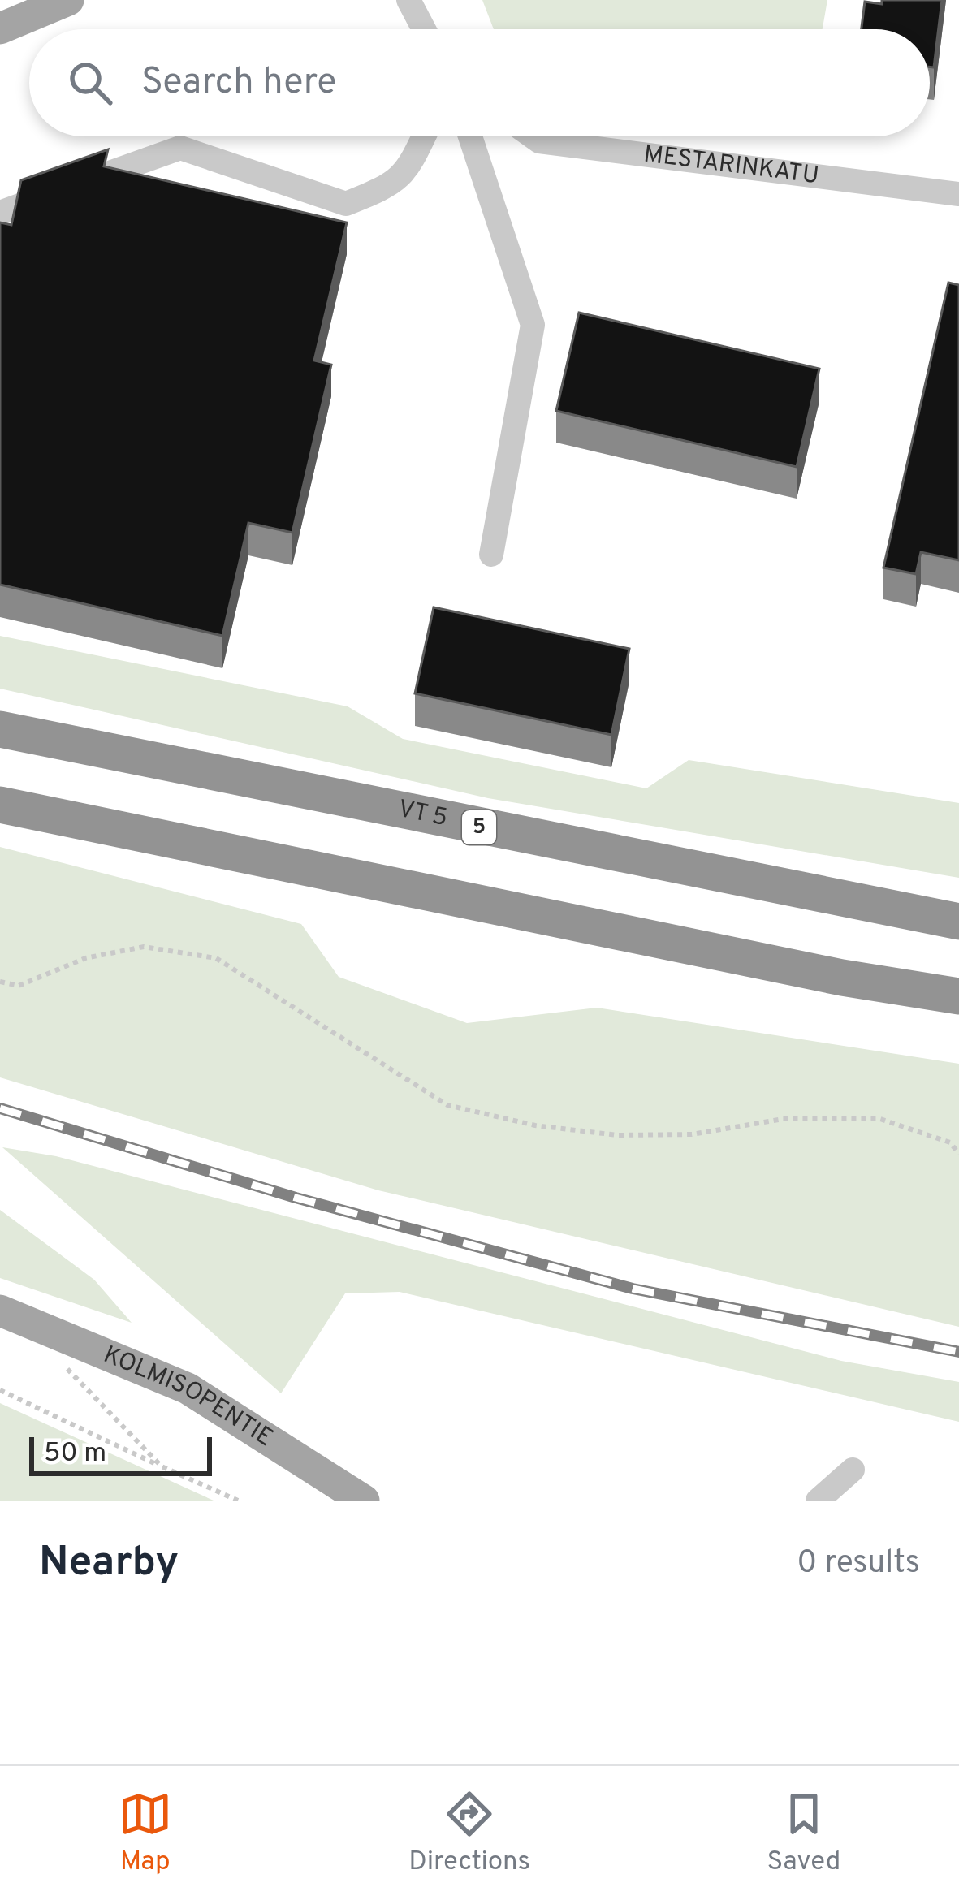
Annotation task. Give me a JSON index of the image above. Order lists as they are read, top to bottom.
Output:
{
  "streets": {
    "highway": ["VT 5", "5"],
    "main road": ["KOLMISOPENTIE"],
    "street": ["MESTARINKATU"]
  },
  "scale_bar": "50 m",
  "page": {
    "search": "Search here",
    "scale": "50 m",
    "heading": ["Nearby", "0 results"],
    "nav": ["Map", "Directions", "Saved"]
  }
}
